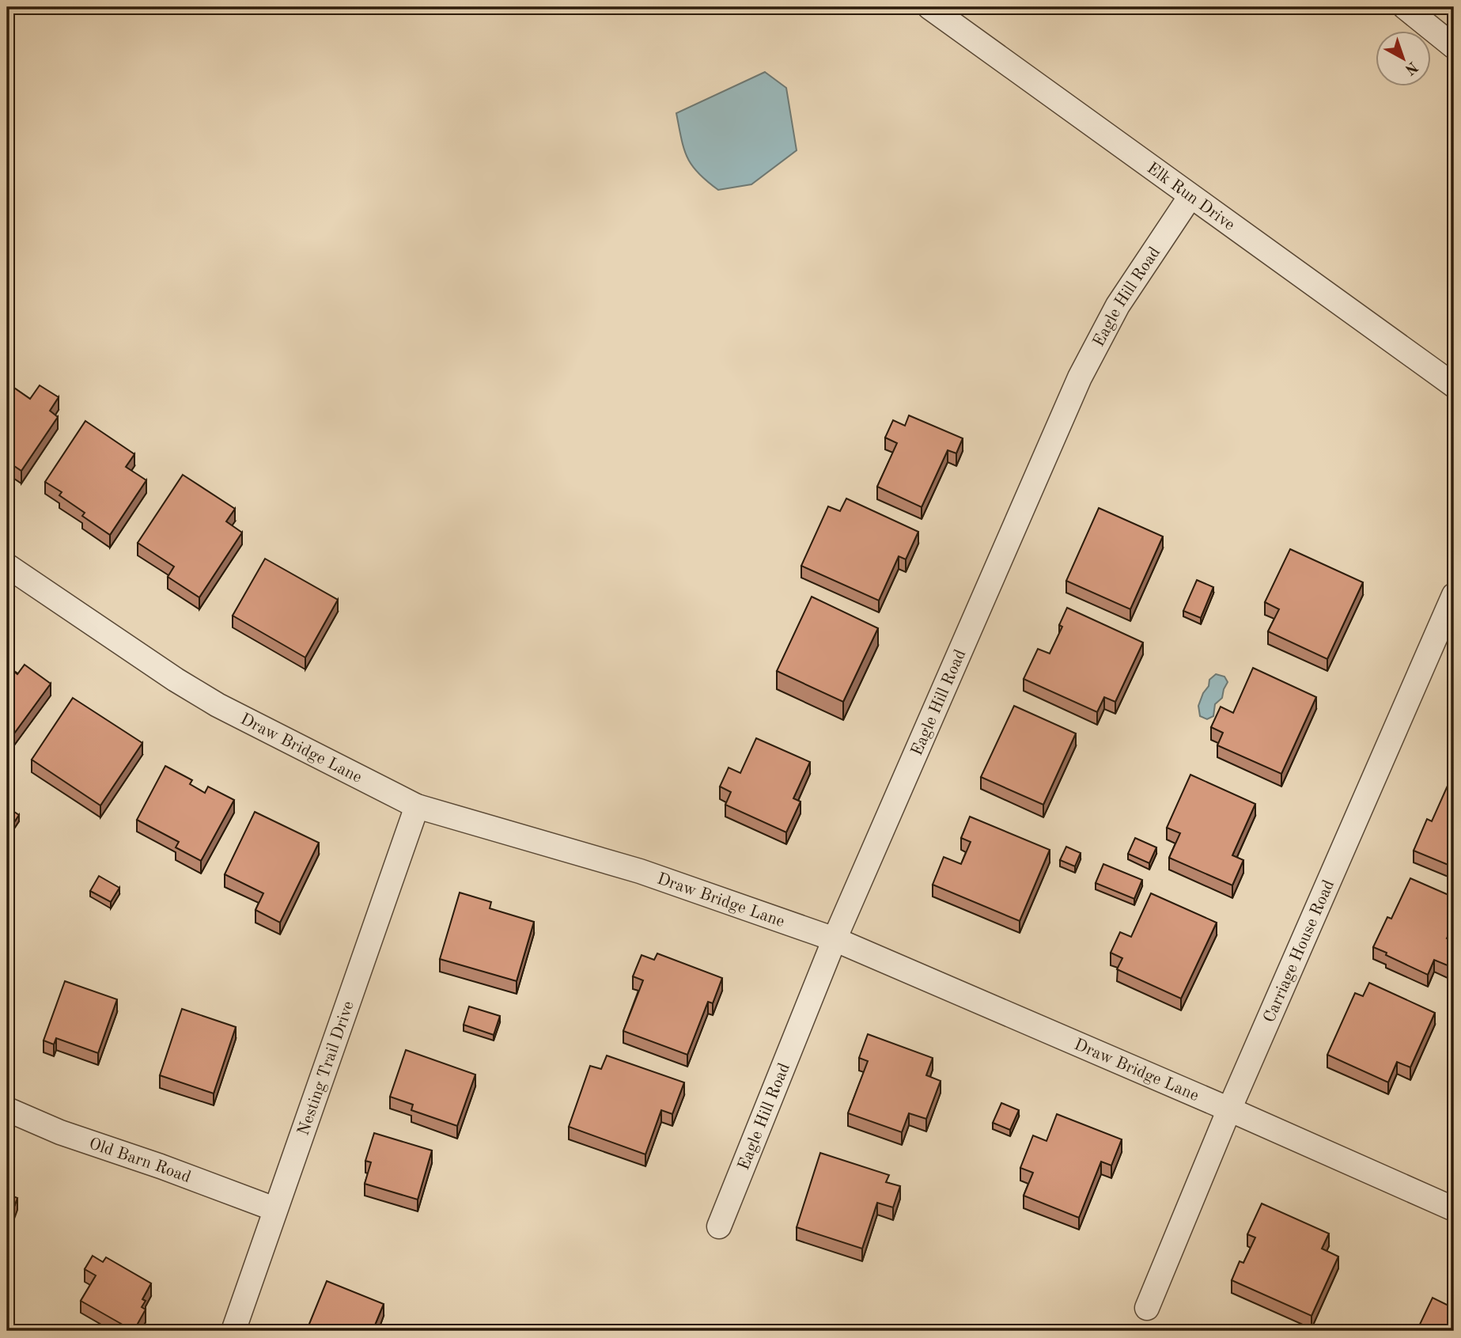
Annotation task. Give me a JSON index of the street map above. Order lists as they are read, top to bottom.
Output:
{
  "streets": {
    "street": [
      "Elk Run Drive",
      "Eagle Hill Road",
      "Draw Bridge Lane",
      "Carriage House Road",
      "Nesting Trail Drive",
      "Old Barn Road"
    ]
  },
  "crossings": [
    ["Elk Run Drive", "Eagle Hill Road"],
    ["Eagle Hill Road", "Draw Bridge Lane"],
    ["Draw Bridge Lane", "Carriage House Road"],
    ["Draw Bridge Lane", "Nesting Trail Drive"],
    ["Nesting Trail Drive", "Old Barn Road"]
  ],
  "north": "bottom right"
}
